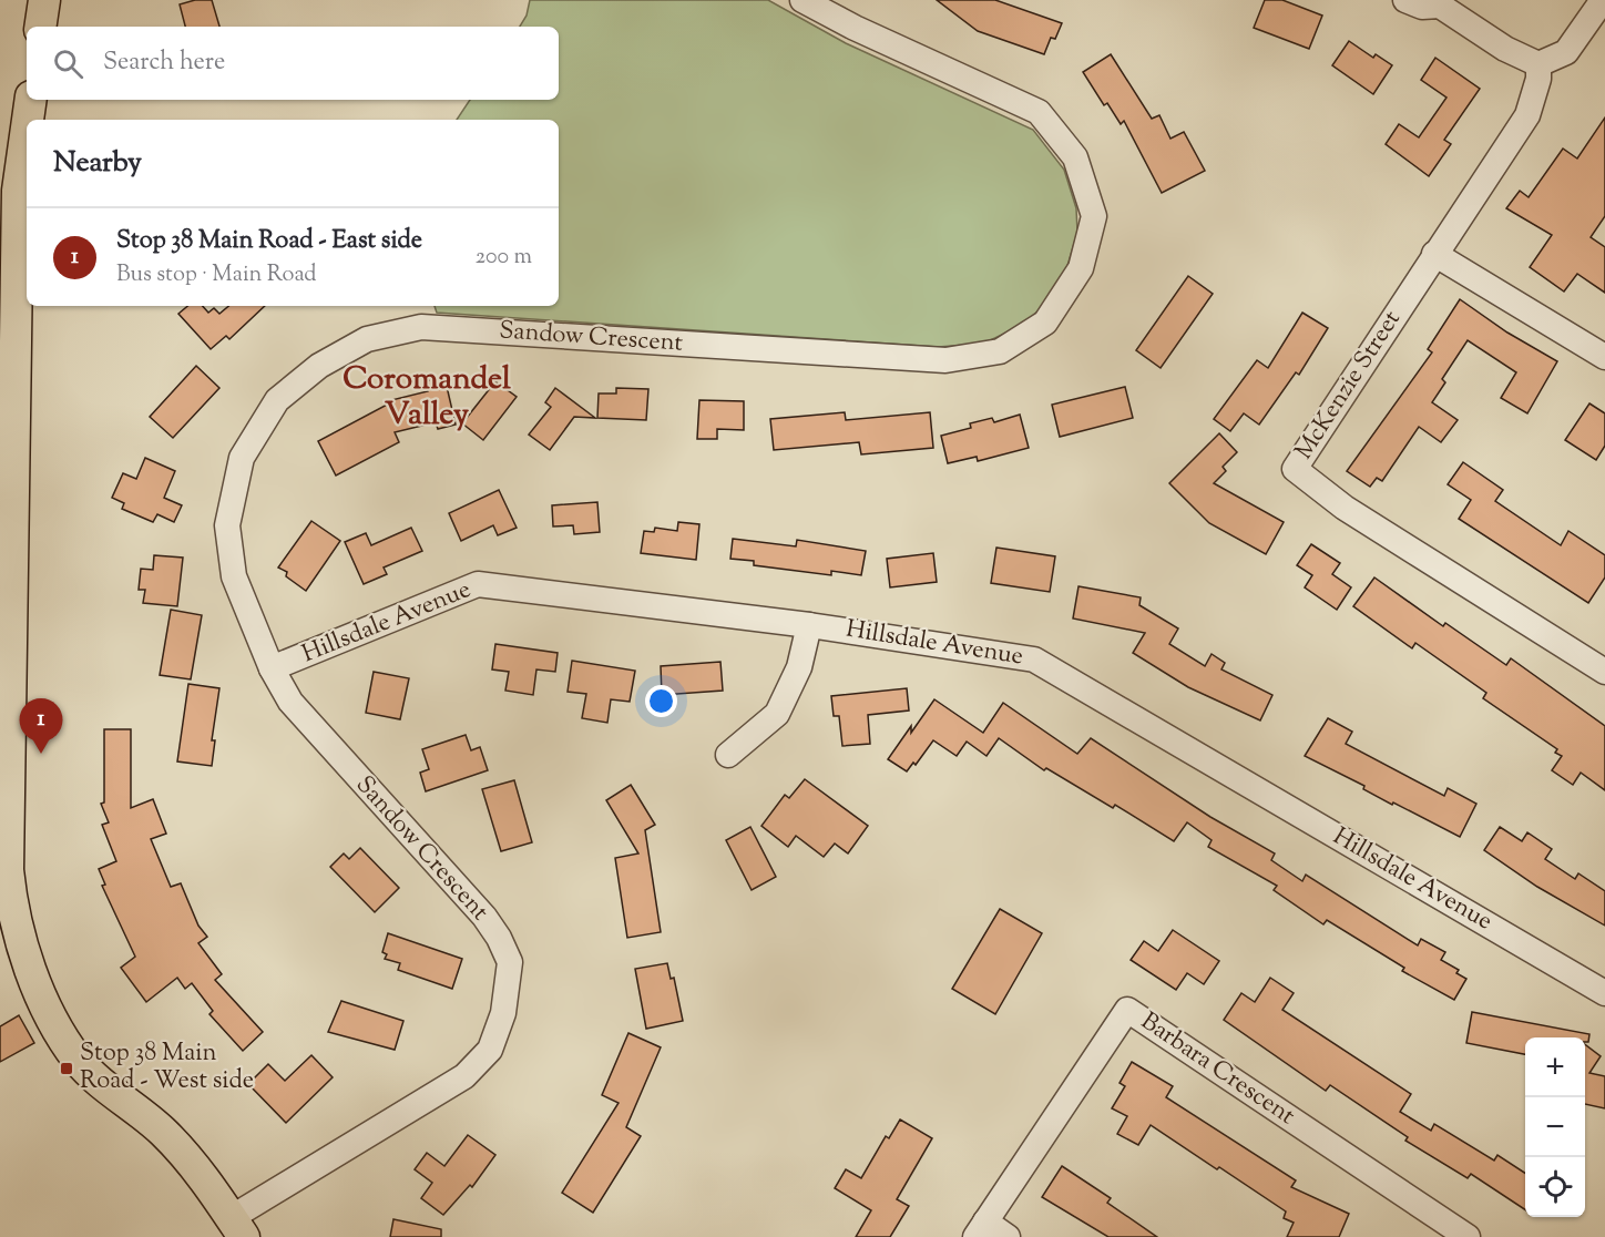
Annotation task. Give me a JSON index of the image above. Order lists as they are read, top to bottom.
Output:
{
  "streets": {
    "street": [
      "Sandow Crescent",
      "McKenzie Street",
      "Hillsdale Avenue",
      "Barbara Crescent"
    ]
  },
  "crossings": [
    ["Sandow Crescent", "Hillsdale Avenue"]
  ],
  "districts": ["Coromandel Valley"],
  "places": {
    "transit": ["Stop 38 Main Road - West side"]
  },
  "page": {
    "search": "Search here",
    "heading": "Nearby",
    "list": [
      {
        "mark": "1",
        "name": "Stop 38 Main Road - East side",
        "note": "Bus stop · Main Road",
        "value": "200 m"
      }
    ],
    "pins": "1",
    "map_buttons": ["+", "−"]
  }
}
